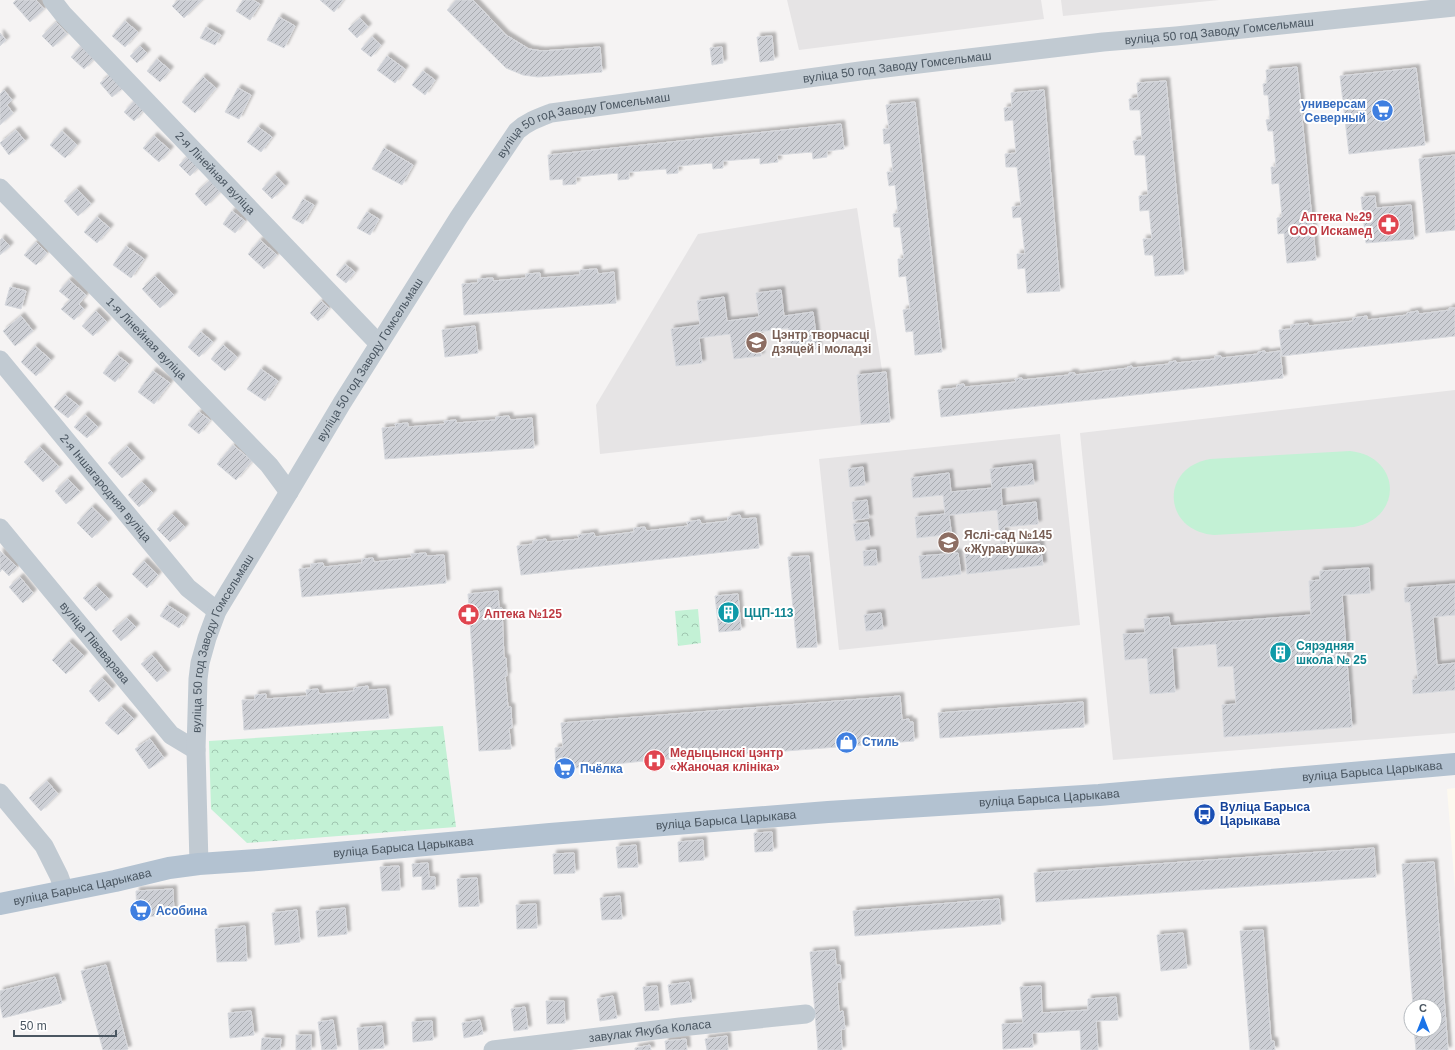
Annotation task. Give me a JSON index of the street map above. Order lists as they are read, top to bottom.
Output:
{
  "streets": {
    "main road": ["вуліца Барыса Царыкава"],
    "street": [
      "вуліца 50 год Заводу Гомсельмаш",
      "2-я Лінейная вуліца",
      "1-я Лінейная вуліца",
      "2-я Іншагародняя вуліца",
      "вуліца Піваварава",
      "завулак Якуба Коласа"
    ]
  },
  "crossings": [
    ["вуліца 50 год Заводу Гомсельмаш", "2-я Лінейная вуліца"],
    ["вуліца 50 год Заводу Гомсельмаш", "1-я Лінейная вуліца"],
    ["вуліца 50 год Заводу Гомсельмаш", "2-я Іншагародняя вуліца"],
    ["вуліца 50 год Заводу Гомсельмаш", "вуліца Піваварава"],
    ["вуліца 50 год Заводу Гомсельмаш", "вуліца Барыса Царыкава"]
  ],
  "places": {
    "supermarket": ["универсам Северный", "Пчёлка", "Асобина"],
    "pharmacy": ["Аптека №29 ООО Искамед", "Аптека №125"],
    "school or university": ["Цэнтр творчасці дзяцей і моладзі", "Яслі-сад №145 «Журавушка»"],
    "building": ["ЦЦП-113", "Сярэдняя школа № 25"],
    "shop": ["Стиль"],
    "hospital": ["Медыцынскі цэнтр «Жаночая клініка»"],
    "bus stop": ["Вуліца Барыса Царыкава"]
  },
  "scale_bar": "50 m",
  "north": "top"
}
